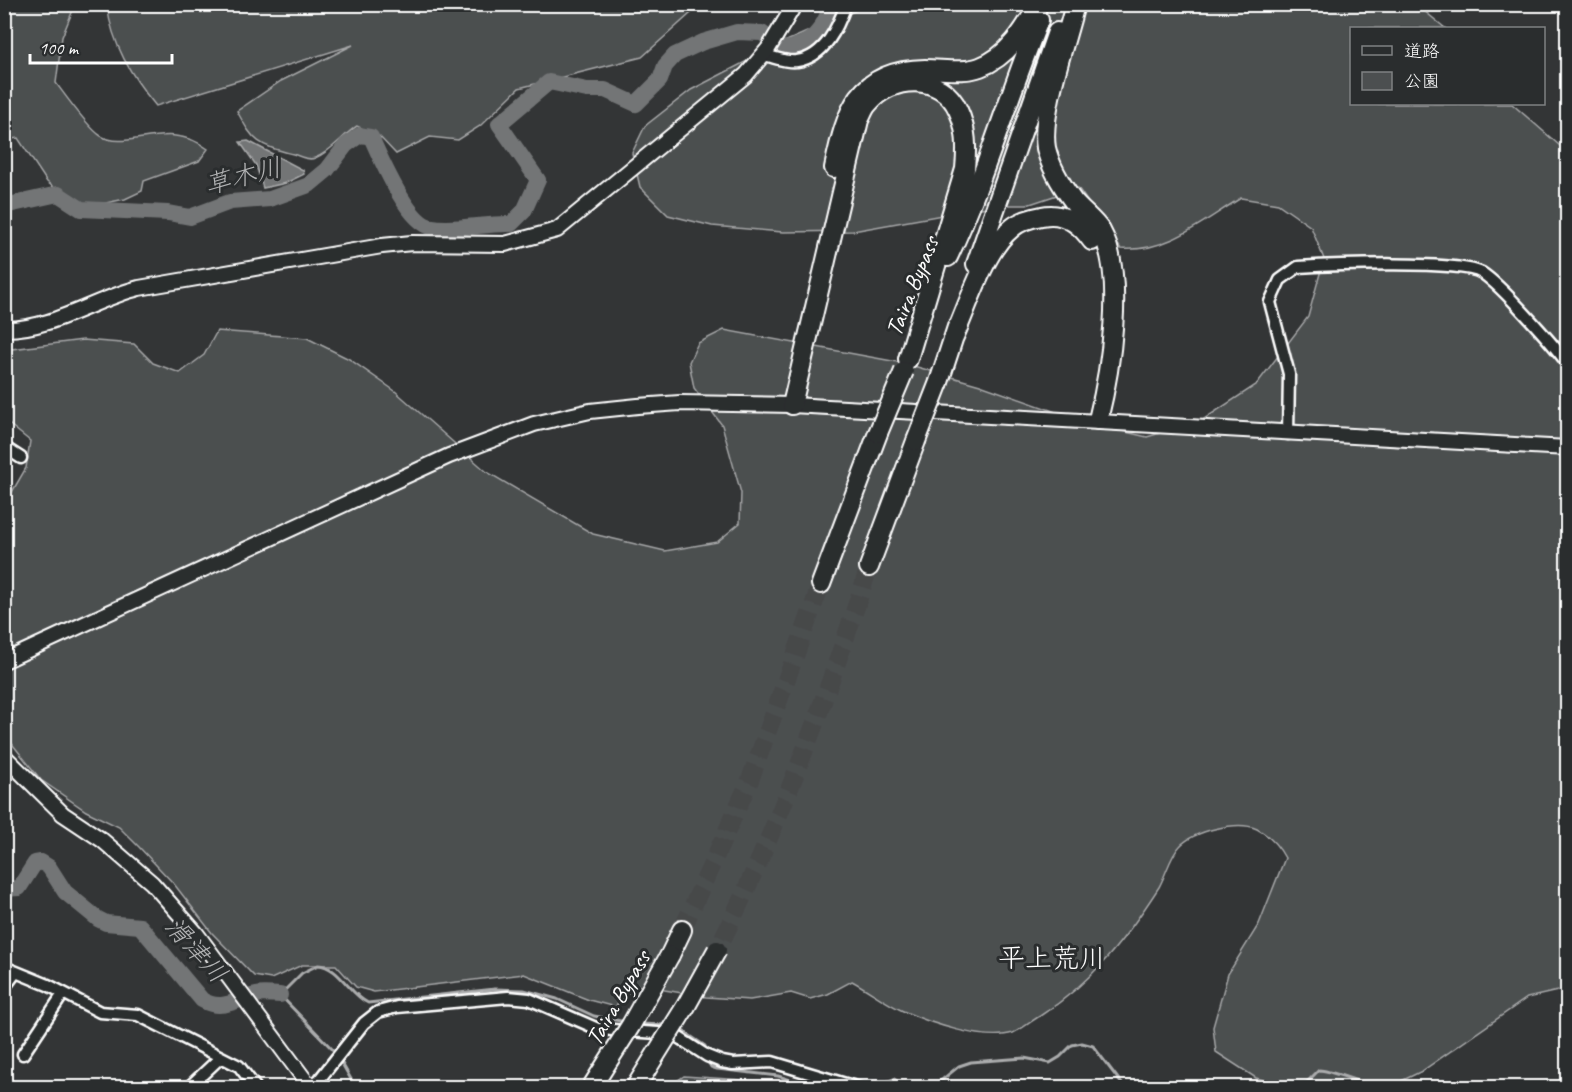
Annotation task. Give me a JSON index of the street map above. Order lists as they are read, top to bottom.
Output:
{
  "streets": {
    "highway": ["Taira Bypass"]
  },
  "districts": ["平上荒川"],
  "water": ["草木川", "滑津川"],
  "legend": ["道路", "公園"],
  "scale_bar": "100 m"
}
